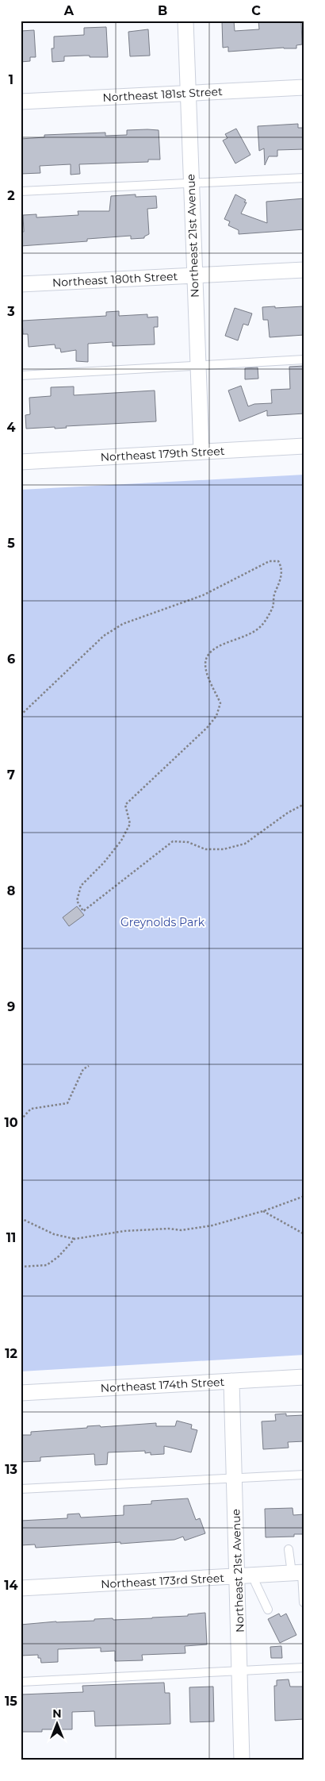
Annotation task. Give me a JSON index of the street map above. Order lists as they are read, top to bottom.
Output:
{
  "streets": {
    "street": [
      "Northeast 181st Street",
      "Northeast 21st Avenue",
      "Northeast 180th Street",
      "Northeast 179th Street",
      "Northeast 174th Street",
      "Northeast 173rd Street"
    ]
  },
  "crossings": [
    ["Northeast 181st Street", "Northeast 21st Avenue"],
    ["Northeast 21st Avenue", "Northeast 180th Street"],
    ["Northeast 21st Avenue", "Northeast 179th Street"],
    ["Northeast 21st Avenue", "Northeast 174th Street"],
    ["Northeast 21st Avenue", "Northeast 173rd Street"]
  ],
  "parks": ["Greynolds Park"],
  "north": "top",
  "grid": {
    "columns": ["A", "B", "C"],
    "rows": [
      "1",
      "2",
      "3",
      "4",
      "5",
      "6",
      "7",
      "8",
      "9",
      "10",
      "11",
      "12",
      "13",
      "14",
      "15"
    ]
  }
}
